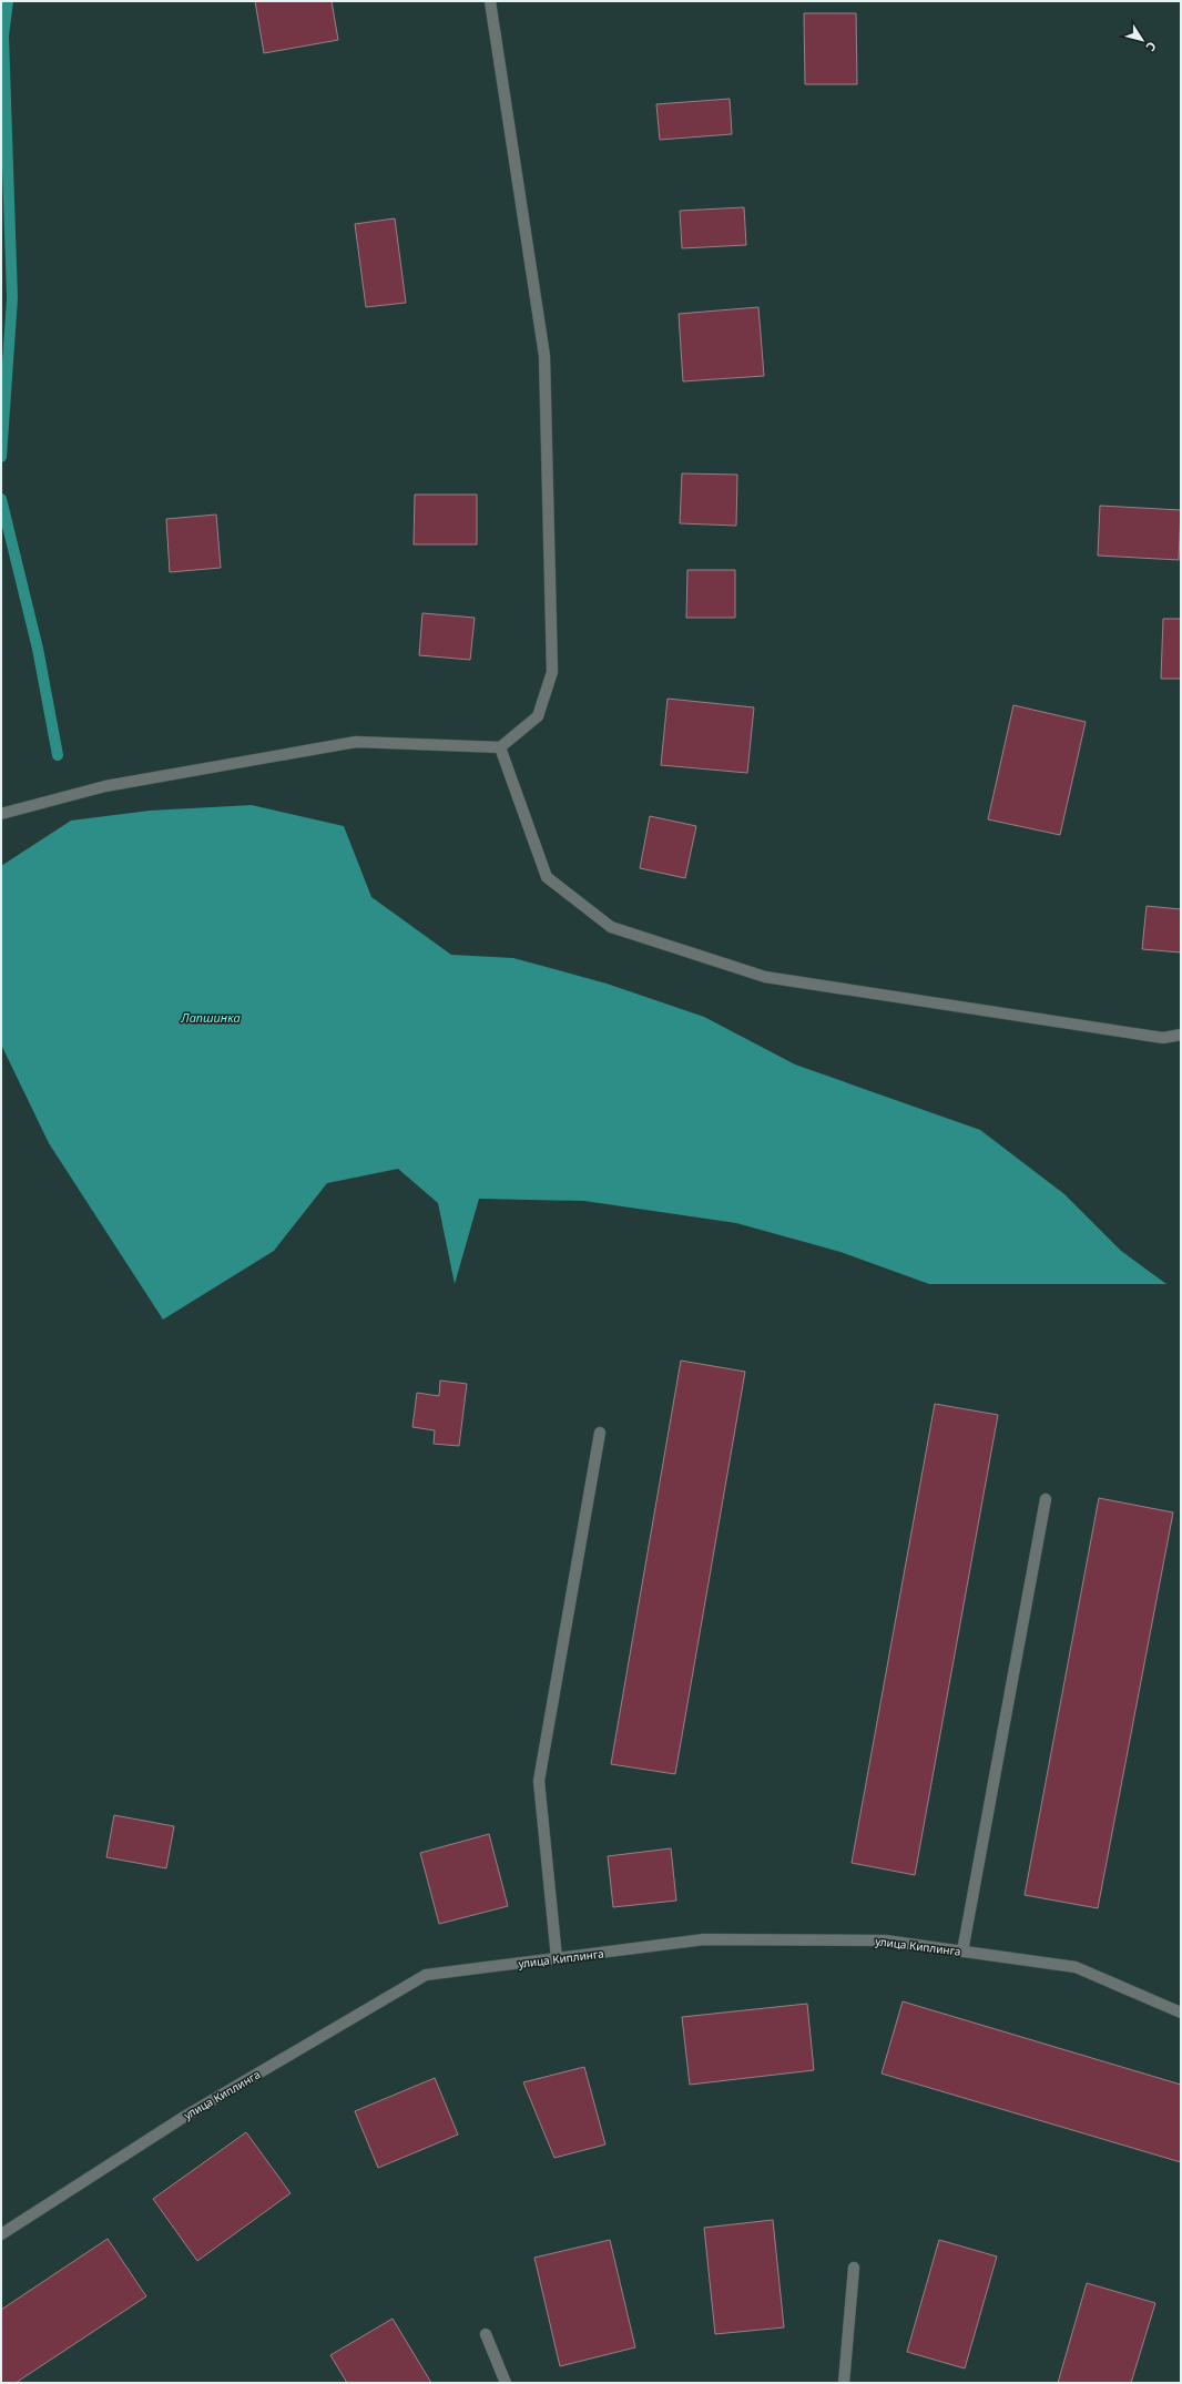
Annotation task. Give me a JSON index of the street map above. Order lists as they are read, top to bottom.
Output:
{
  "streets": {
    "street": ["улица Киплинга"]
  },
  "water": ["Лапшинка"],
  "north": "bottom right"
}
